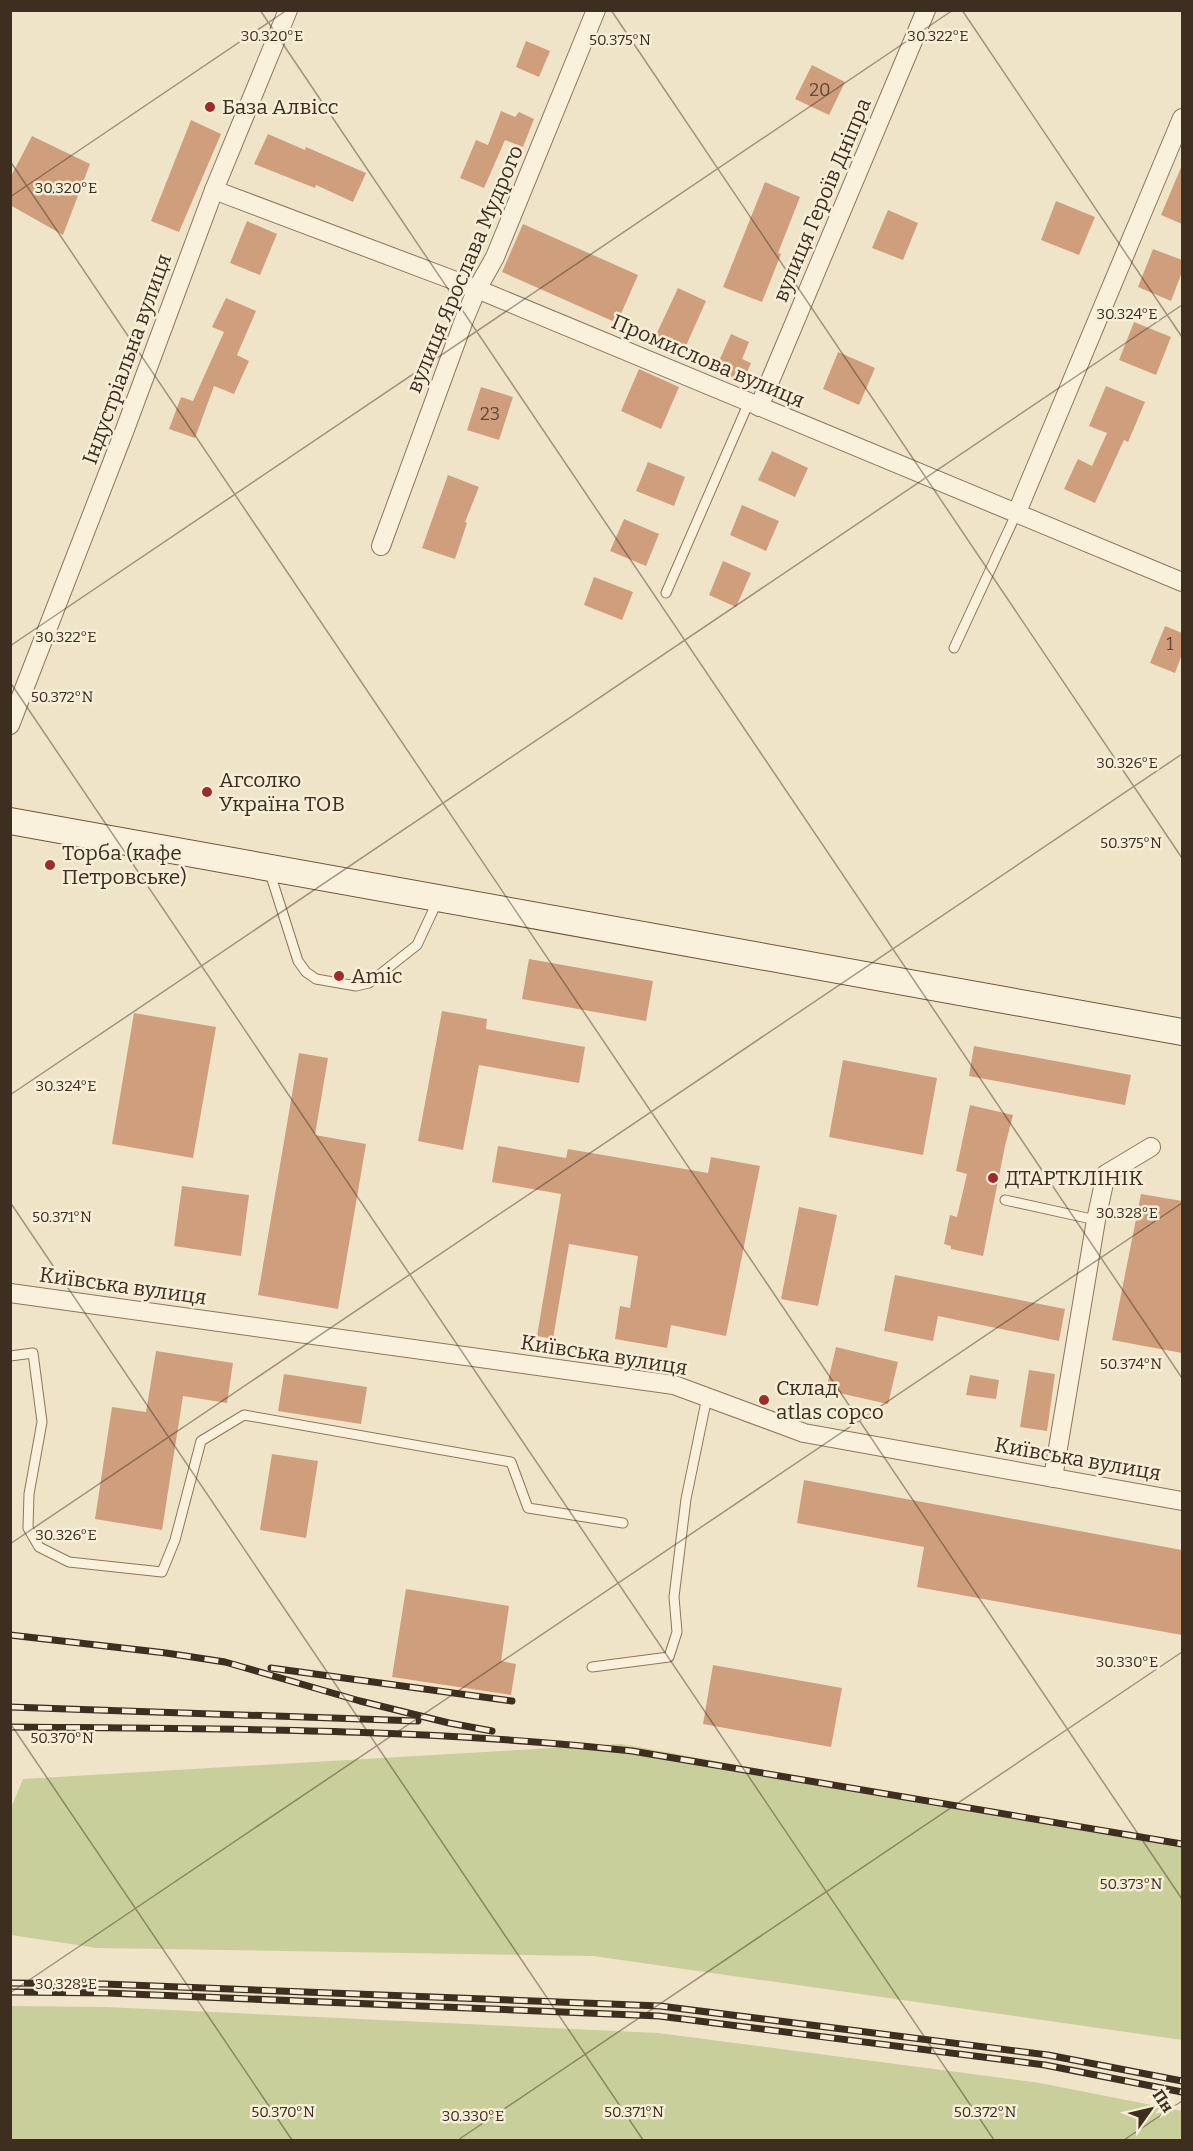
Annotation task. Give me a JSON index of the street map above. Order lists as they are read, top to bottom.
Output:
{
  "streets": {
    "street": [
      "вулиця Героїв Дніпра",
      "вулиця Ярослава Мудрого",
      "Індустріальна вулиця",
      "Промислова вулиця",
      "Київська вулиця"
    ]
  },
  "crossings": [
    ["вулиця Героїв Дніпра", "Промислова вулиця"],
    ["вулиця Ярослава Мудрого", "Промислова вулиця"],
    ["Індустріальна вулиця", "Промислова вулиця"]
  ],
  "places": [
    "База Алвісс",
    "Агсолко Україна ТОВ",
    "Торба (кафе Петровське)",
    "Amic",
    "ДТАРТКЛІНІК",
    "Склад atlas copco"
  ],
  "house_numbers": ["20", "23", "1"],
  "north": "top right",
  "coordinates": [
    "30.320°E",
    "30.322°E",
    "50.375°N",
    "30.324°E",
    "50.372°N",
    "30.326°E",
    "30.328°E",
    "50.371°N",
    "50.374°N",
    "30.330°E",
    "50.370°N",
    "50.373°N"
  ]
}
